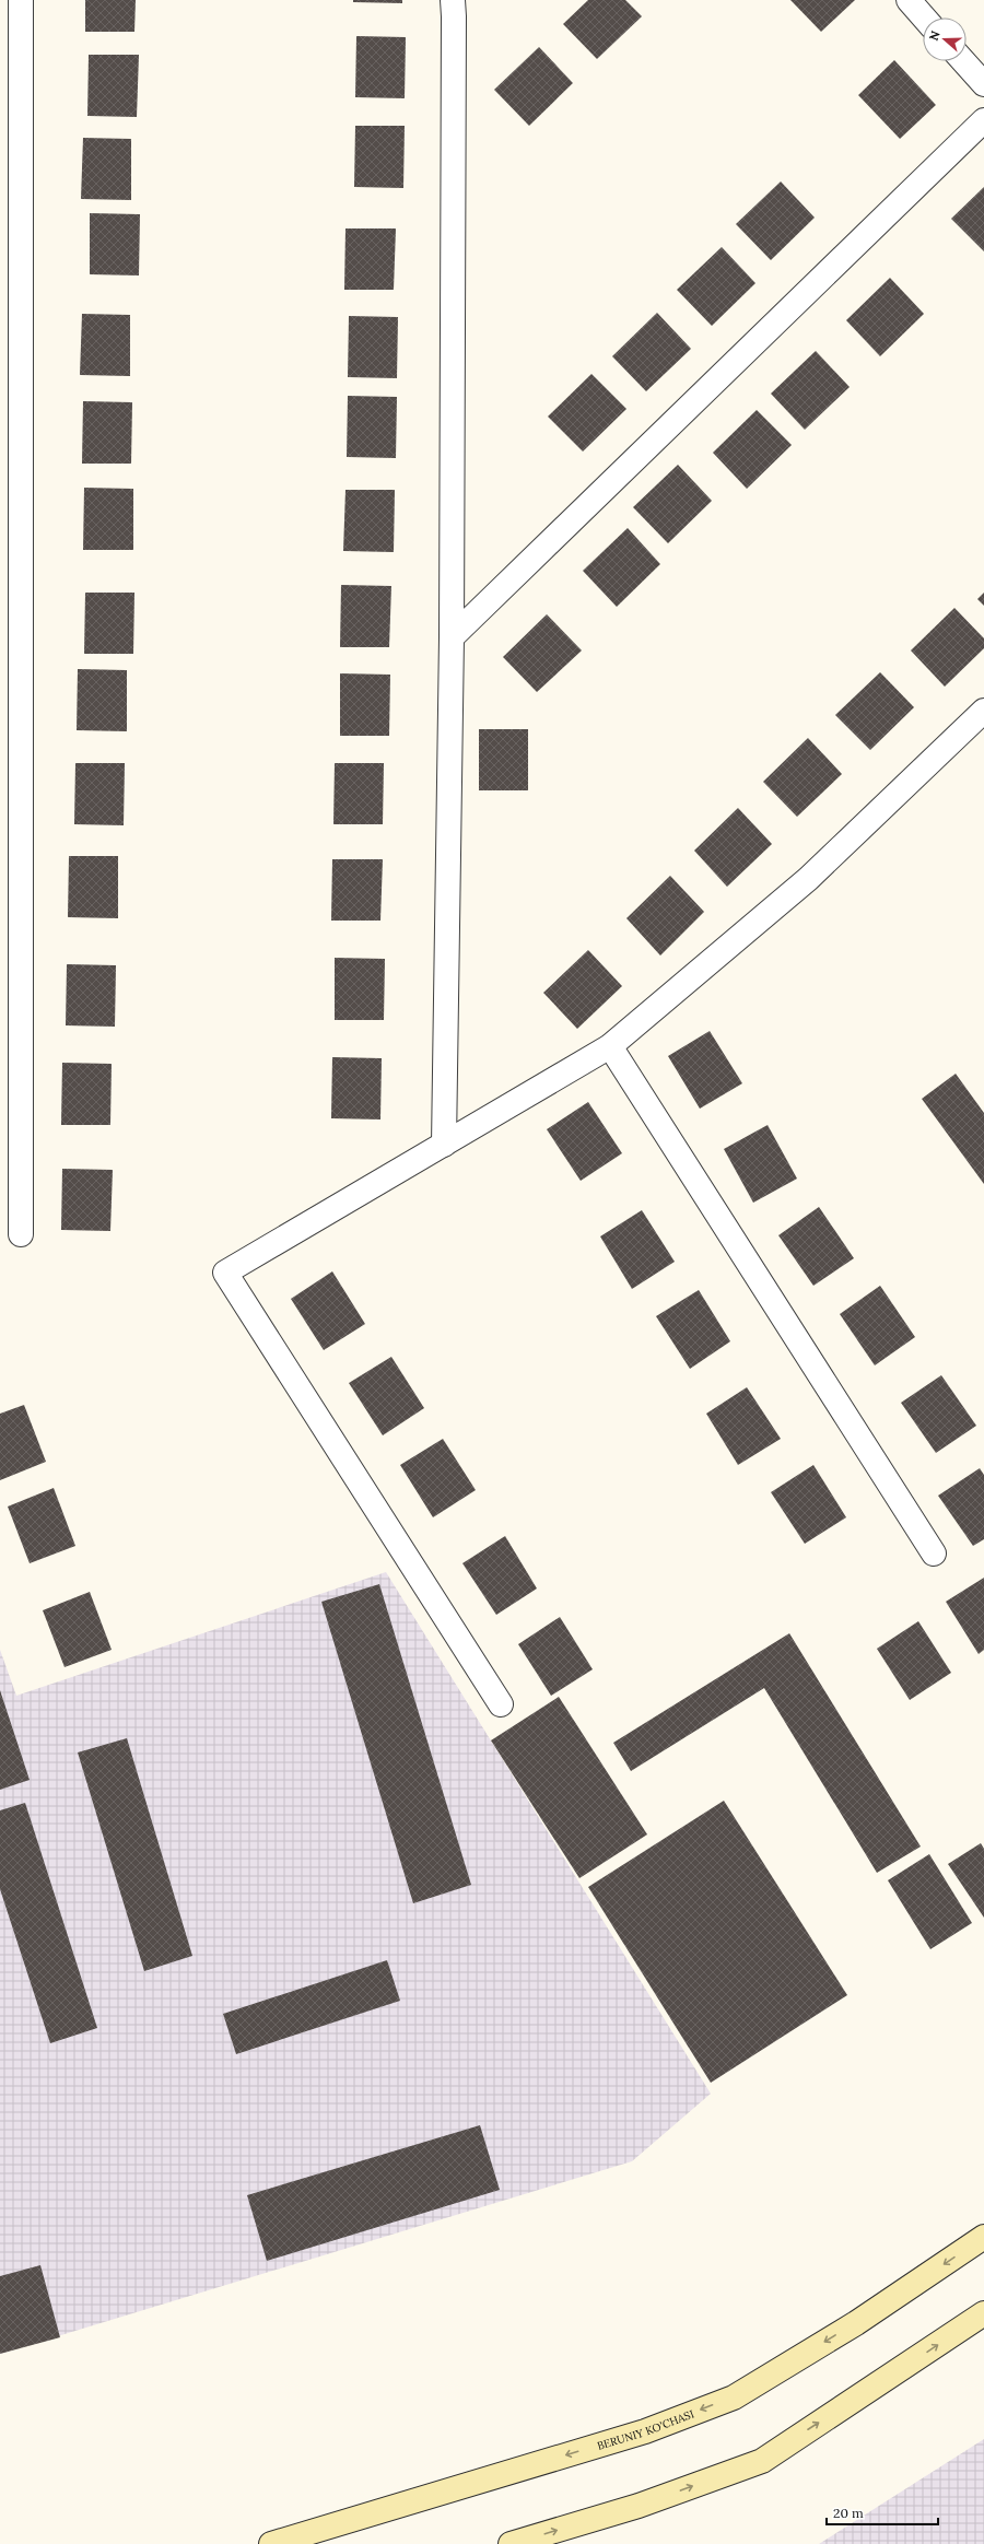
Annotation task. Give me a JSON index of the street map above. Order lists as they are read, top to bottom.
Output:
{
  "streets": {
    "main road": ["BERUNIY KO'CHASI"]
  },
  "scale_bar": "20 m",
  "north": "left"
}
